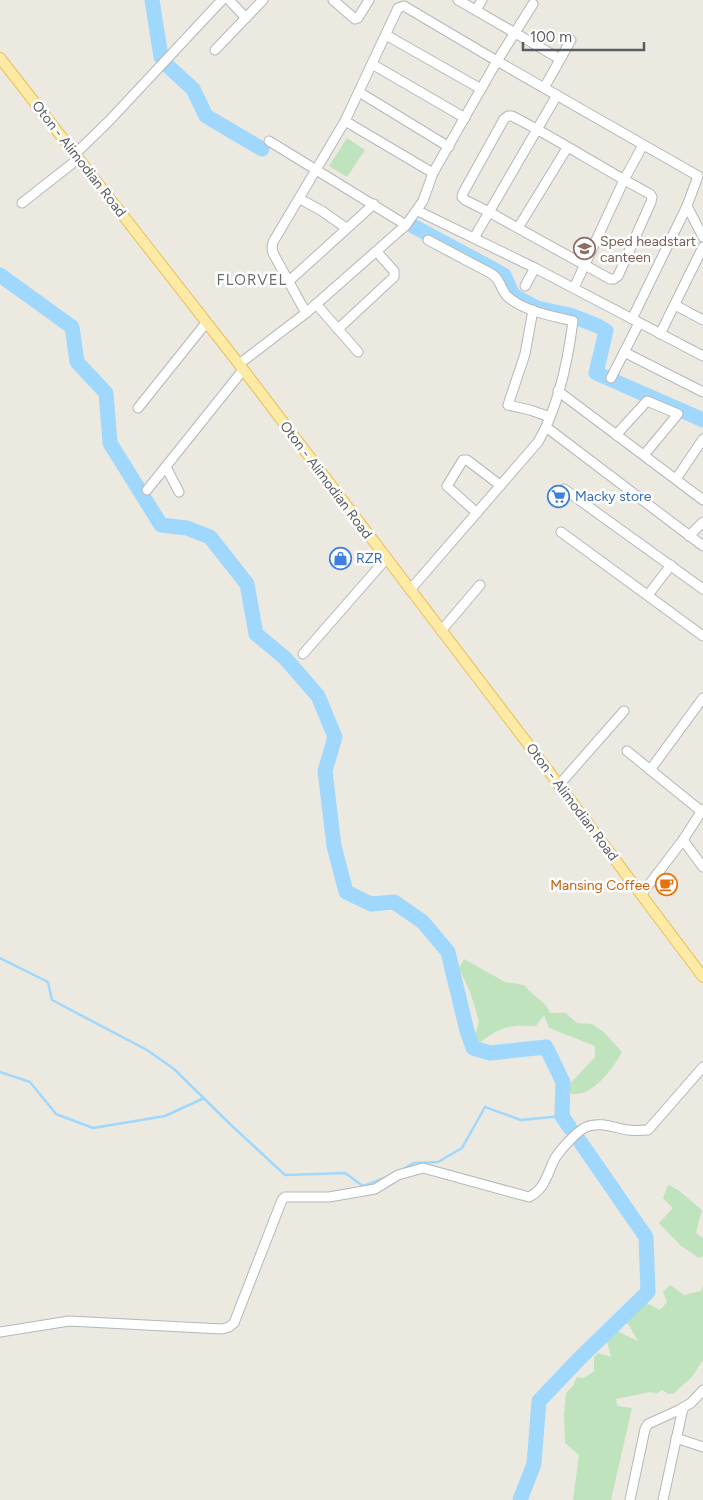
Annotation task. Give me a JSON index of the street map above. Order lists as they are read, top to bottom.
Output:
{
  "streets": {
    "main road": ["Oton - Alimodian Road"]
  },
  "districts": ["FLORVEL"],
  "places": {
    "school or university": ["Sped headstart canteen"],
    "supermarket": ["Macky store"],
    "shop": ["RZR"],
    "cafe": ["Mansing Coffee"]
  },
  "scale_bar": "100 m"
}
